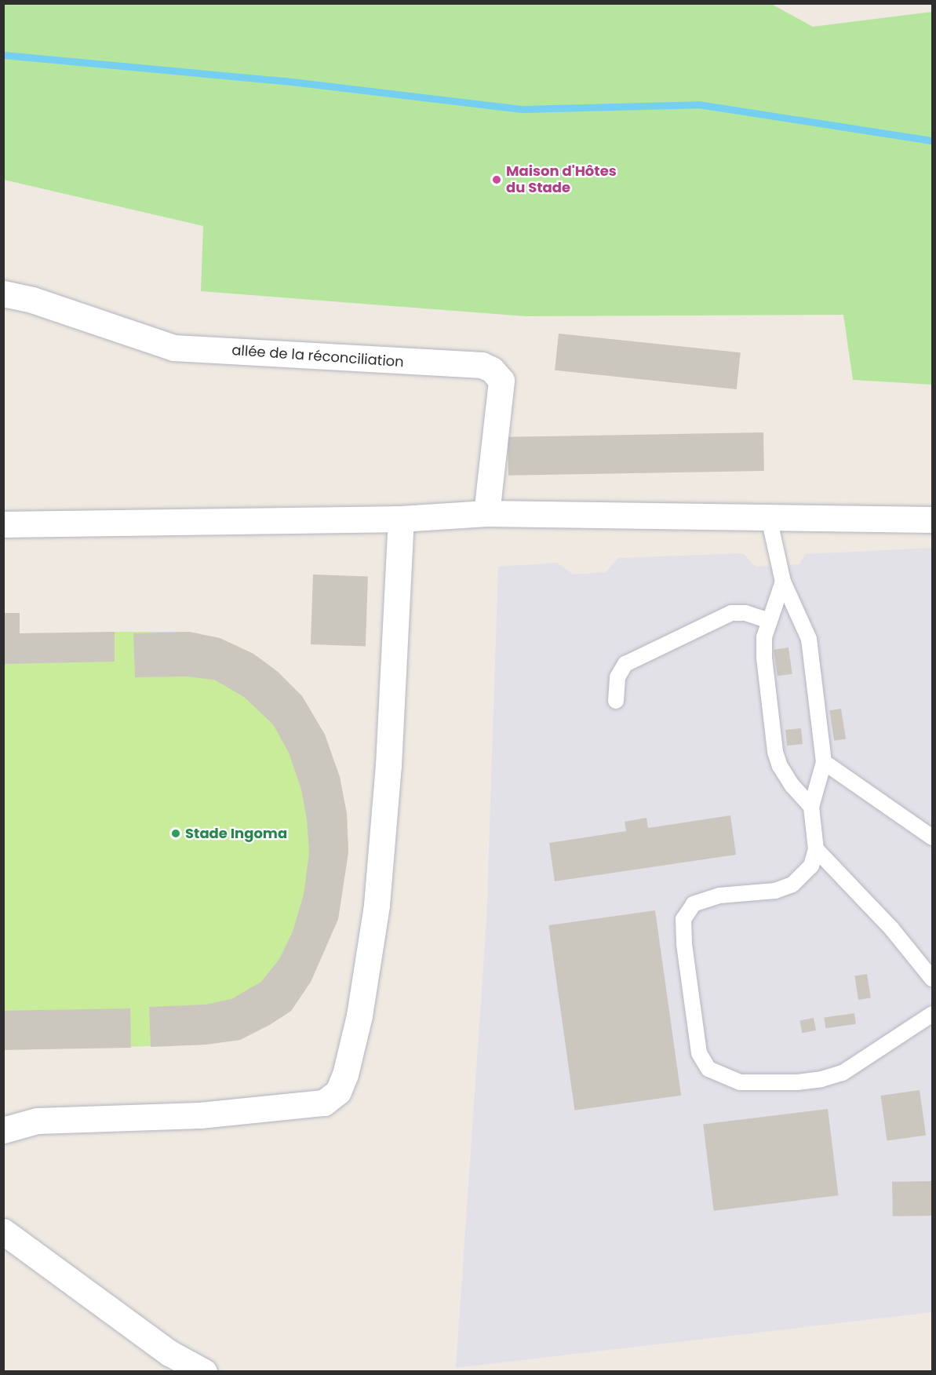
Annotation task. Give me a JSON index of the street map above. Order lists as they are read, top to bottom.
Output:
{
  "streets": {
    "street": ["allée de la réconciliation"]
  },
  "places": ["Maison d'Hôtes du Stade", "Stade Ingoma"]
}
